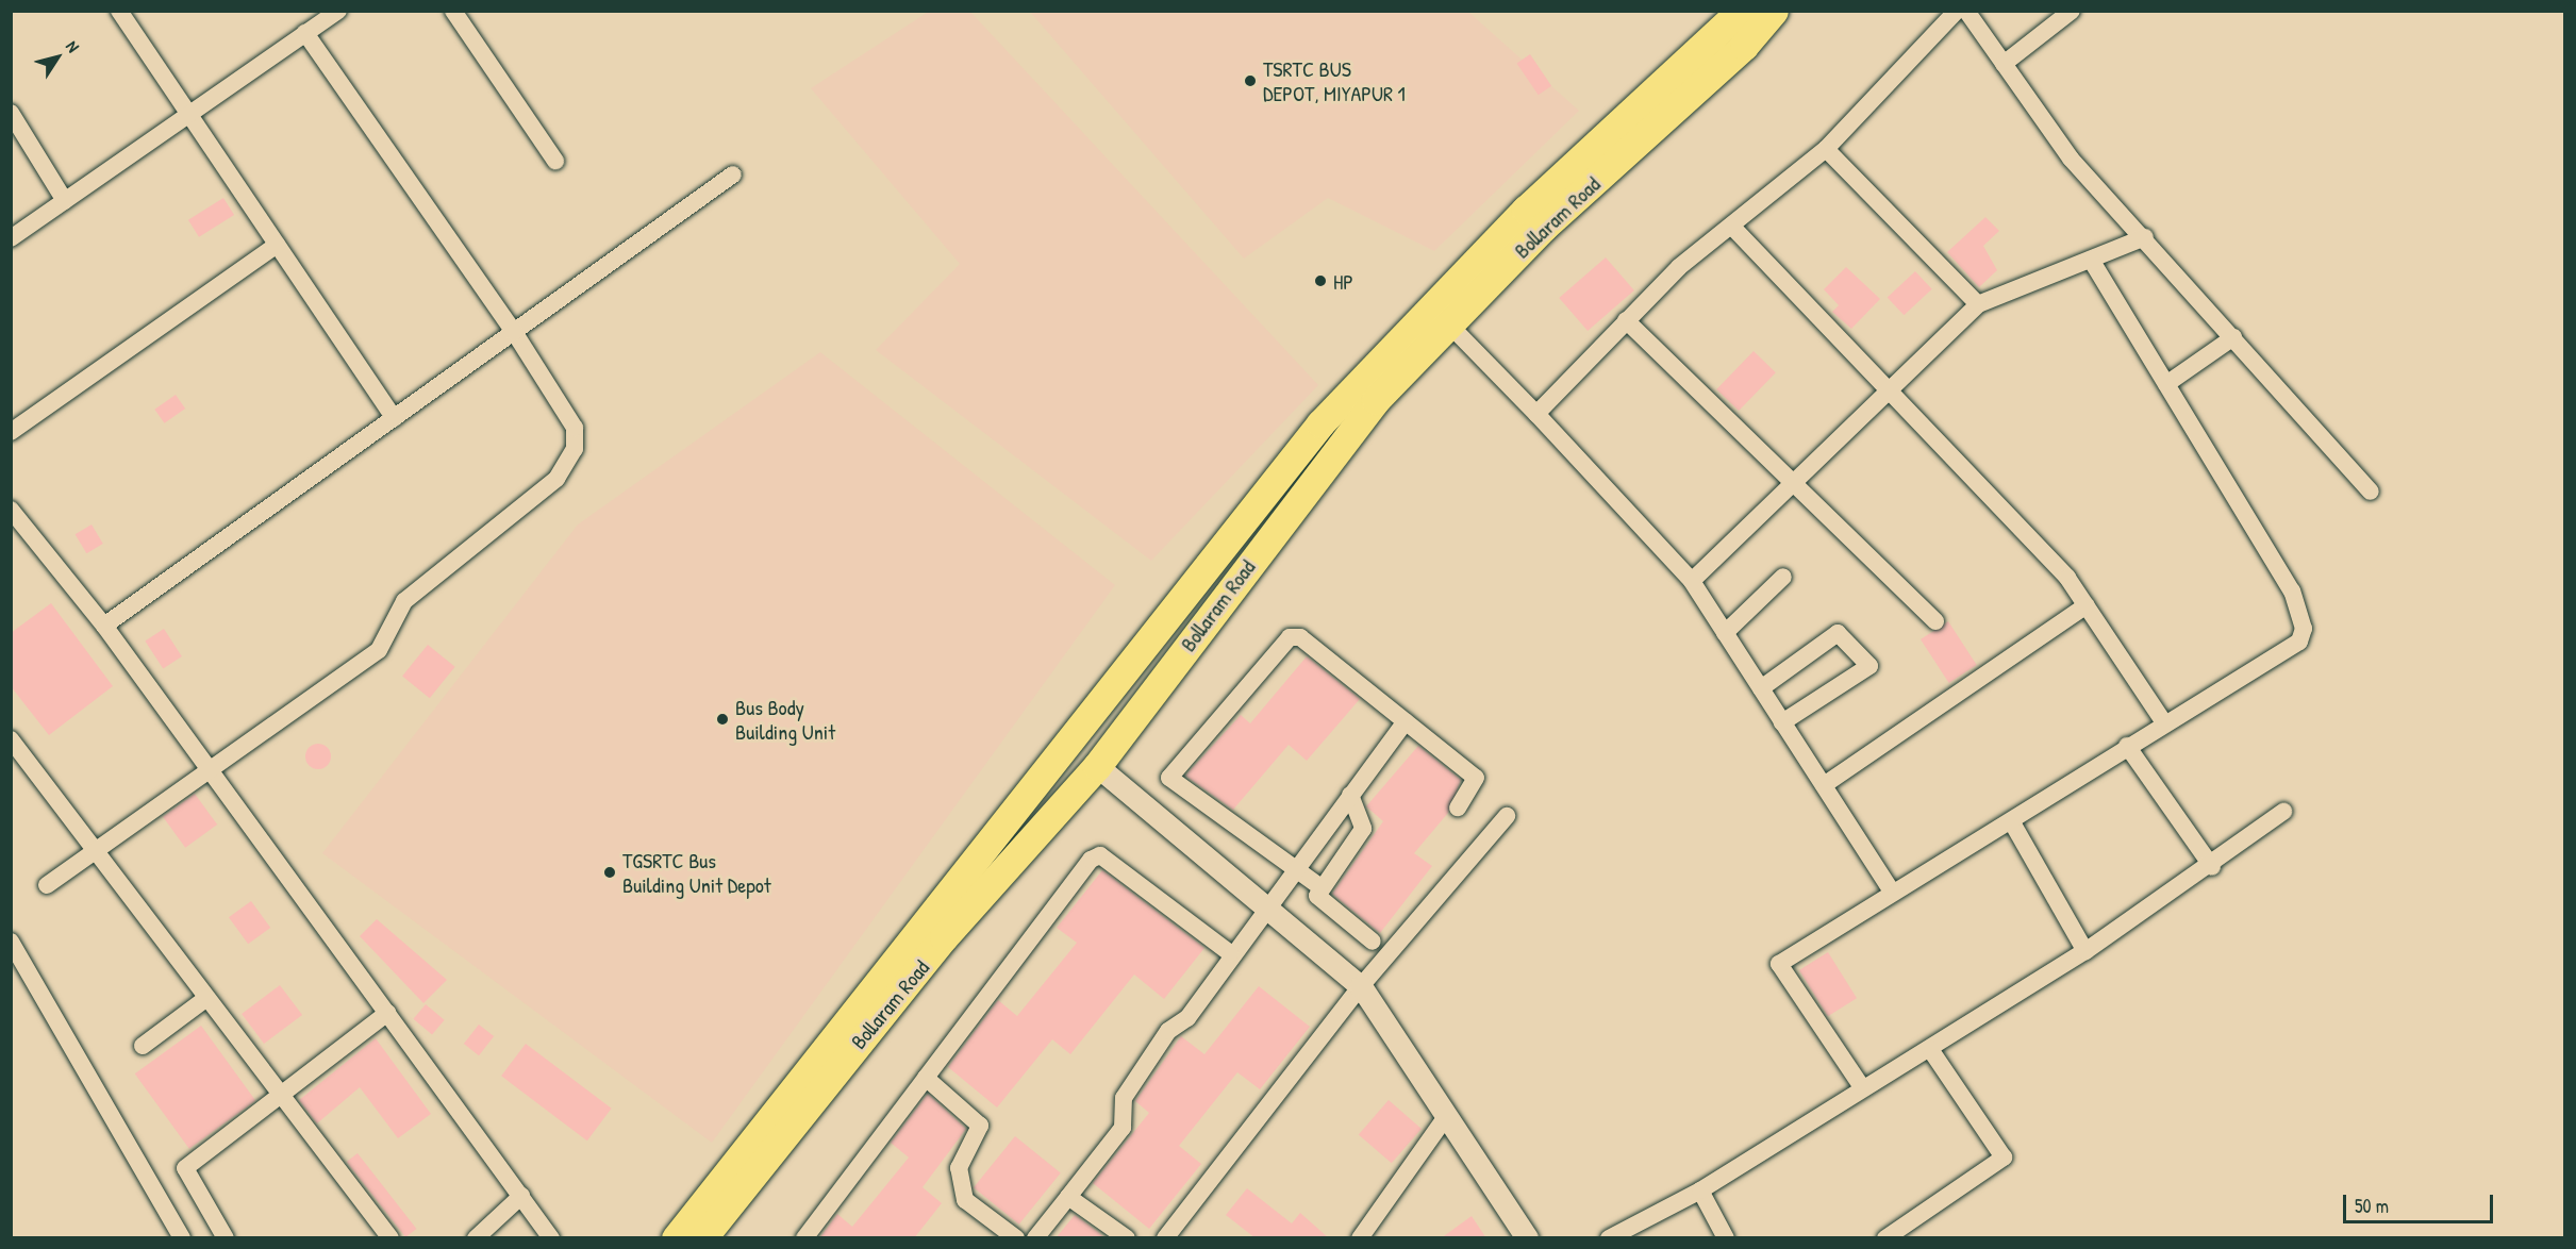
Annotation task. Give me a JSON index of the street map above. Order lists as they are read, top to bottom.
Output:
{
  "streets": {
    "main road": ["Bollaram Road"]
  },
  "places": [
    "TSRTC BUS DEPOT, MIYAPUR 1",
    "HP",
    "Bus Body Building Unit",
    "TGSRTC Bus Building Unit Depot"
  ],
  "scale_bar": "50 m",
  "north": "top right"
}
